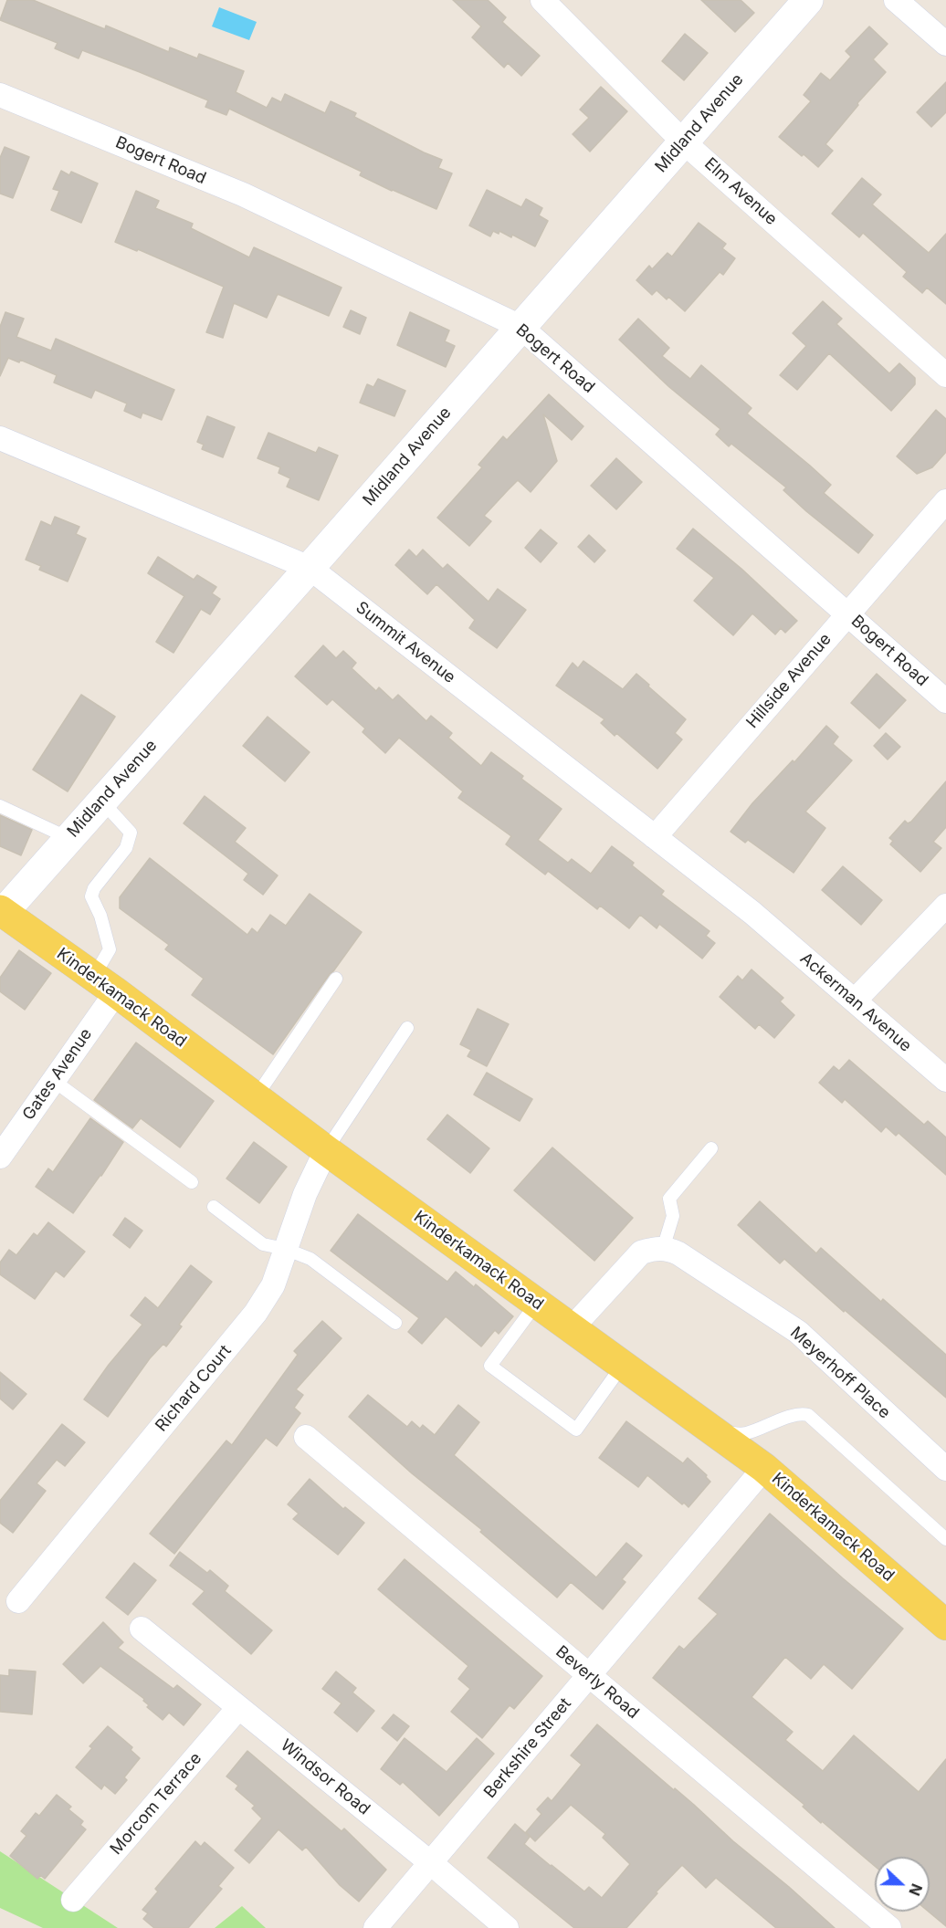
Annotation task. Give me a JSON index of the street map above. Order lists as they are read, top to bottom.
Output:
{
  "streets": {
    "main road": ["Kinderkamack Road"],
    "street": [
      "Midland Avenue",
      "Bogert Road",
      "Elm Avenue",
      "Summit Avenue",
      "Hillside Avenue",
      "Ackerman Avenue",
      "Gates Avenue",
      "Meyerhoff Place",
      "Richard Court",
      "Beverly Road",
      "Berkshire Street",
      "Windsor Road",
      "Morcom Terrace"
    ]
  },
  "crossings": [
    ["Midland Avenue", "Bogert Road"],
    ["Midland Avenue", "Elm Avenue"],
    ["Midland Avenue", "Summit Avenue"],
    ["Midland Avenue", "Kinderkamack Road"],
    ["Bogert Road", "Hillside Avenue"],
    ["Summit Avenue", "Hillside Avenue"],
    ["Summit Avenue", "Ackerman Avenue"],
    ["Kinderkamack Road", "Gates Avenue"],
    ["Kinderkamack Road", "Richard Court"],
    ["Kinderkamack Road", "Berkshire Street"],
    ["Beverly Road", "Berkshire Street"],
    ["Berkshire Street", "Windsor Road"],
    ["Windsor Road", "Morcom Terrace"]
  ],
  "north": "right"
}
